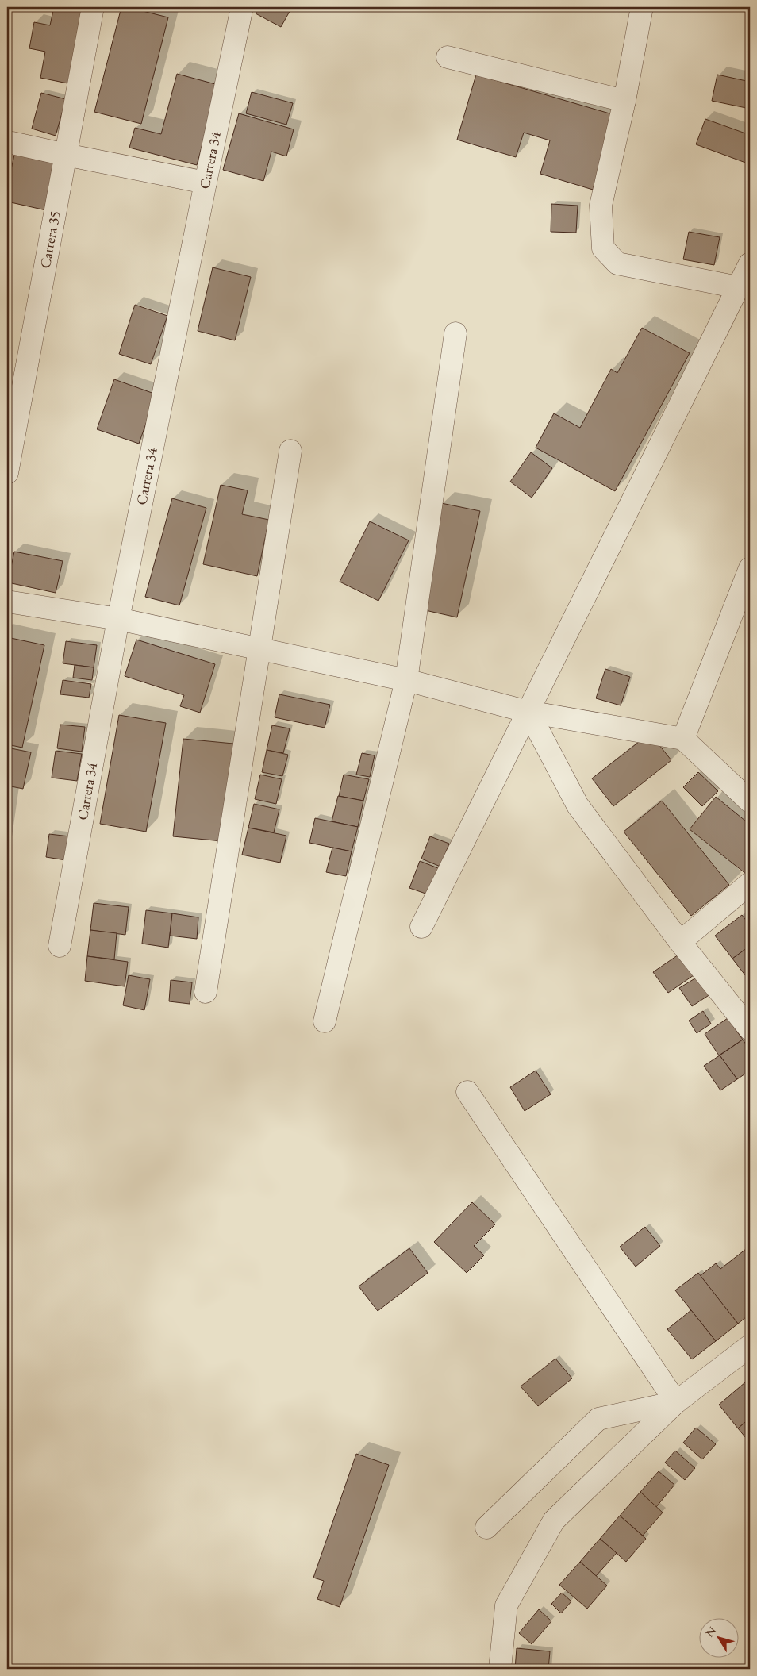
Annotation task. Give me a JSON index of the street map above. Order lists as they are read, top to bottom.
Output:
{
  "streets": {
    "street": ["Carrera 34", "Carrera 35"]
  },
  "north": "top left"
}
